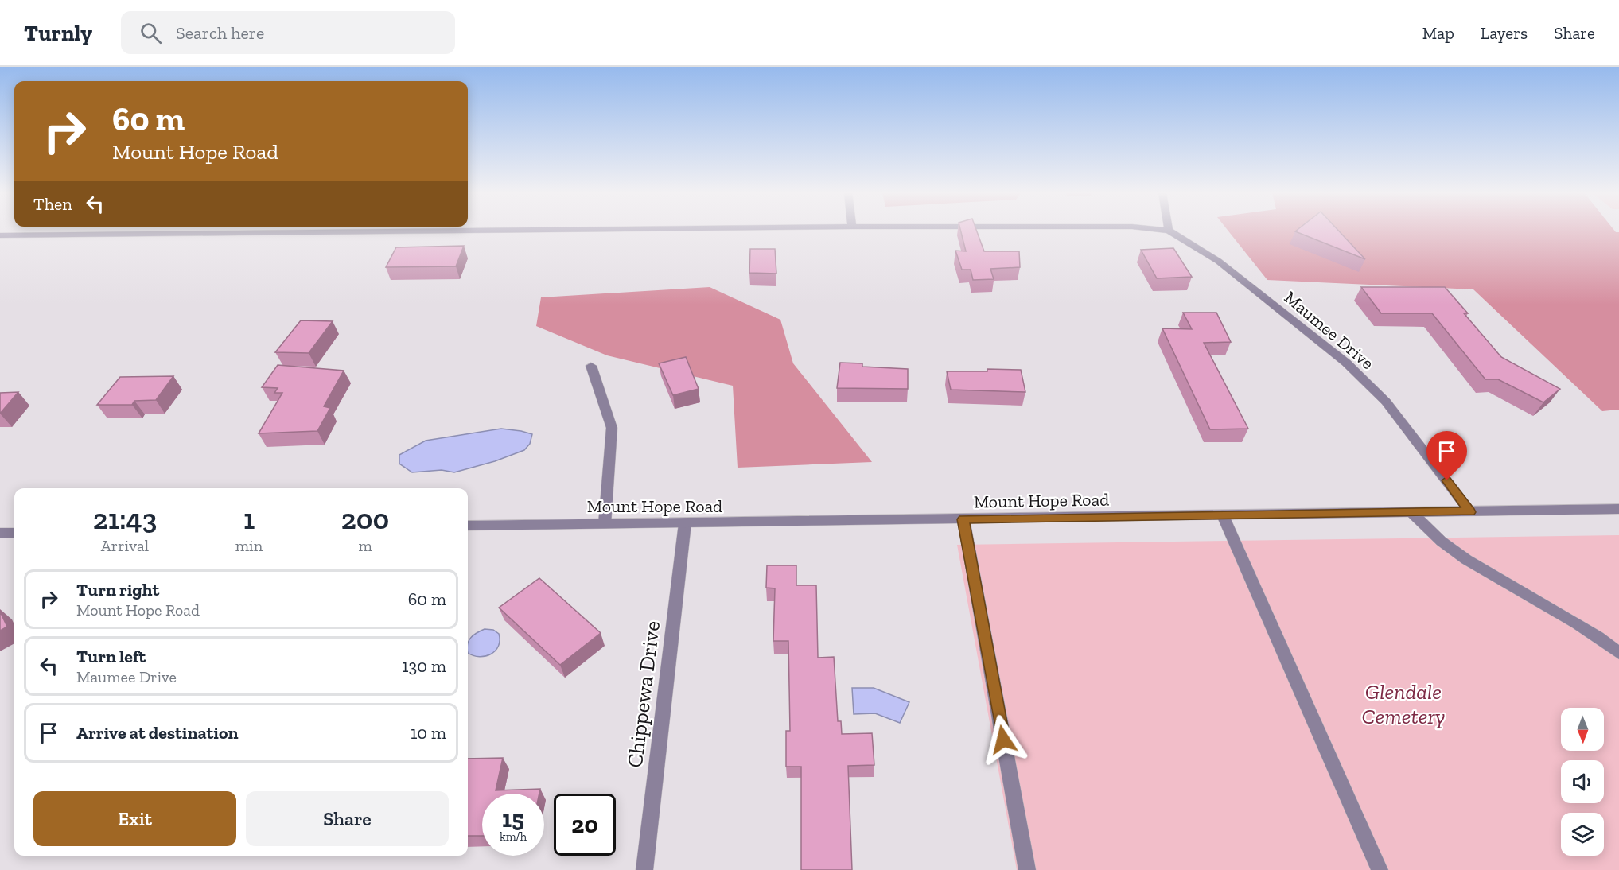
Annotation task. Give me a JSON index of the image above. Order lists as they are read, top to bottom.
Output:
{
  "streets": {
    "street": ["Maumee Drive", "Mount Hope Road", "Chippewa Drive"]
  },
  "crossings": [
    ["Maumee Drive", "Mount Hope Road"],
    ["Mount Hope Road", "Chippewa Drive"]
  ],
  "parks": ["Glendale Cemetery"],
  "north": "bottom",
  "page": {
    "header": "Turnly",
    "search": "Search here",
    "nav": ["Map", "Layers", "Share"],
    "turn": ["60 m", "Mount Hope Road"],
    "then": "Then",
    "eta": [
      "21:43",
      "Arrival",
      "1",
      "min",
      "200",
      "m"
    ],
    "list": [
      {
        "name": "Turn right",
        "note": "Mount Hope Road",
        "value": "60 m"
      },
      {
        "name": "Turn left",
        "note": "Maumee Drive",
        "value": "130 m"
      },
      {
        "name": "Arrive at destination",
        "value": "10 m"
      }
    ],
    "buttons": ["Exit", "Share"],
    "speed": "15 km/h",
    "limit": "20"
  }
}
